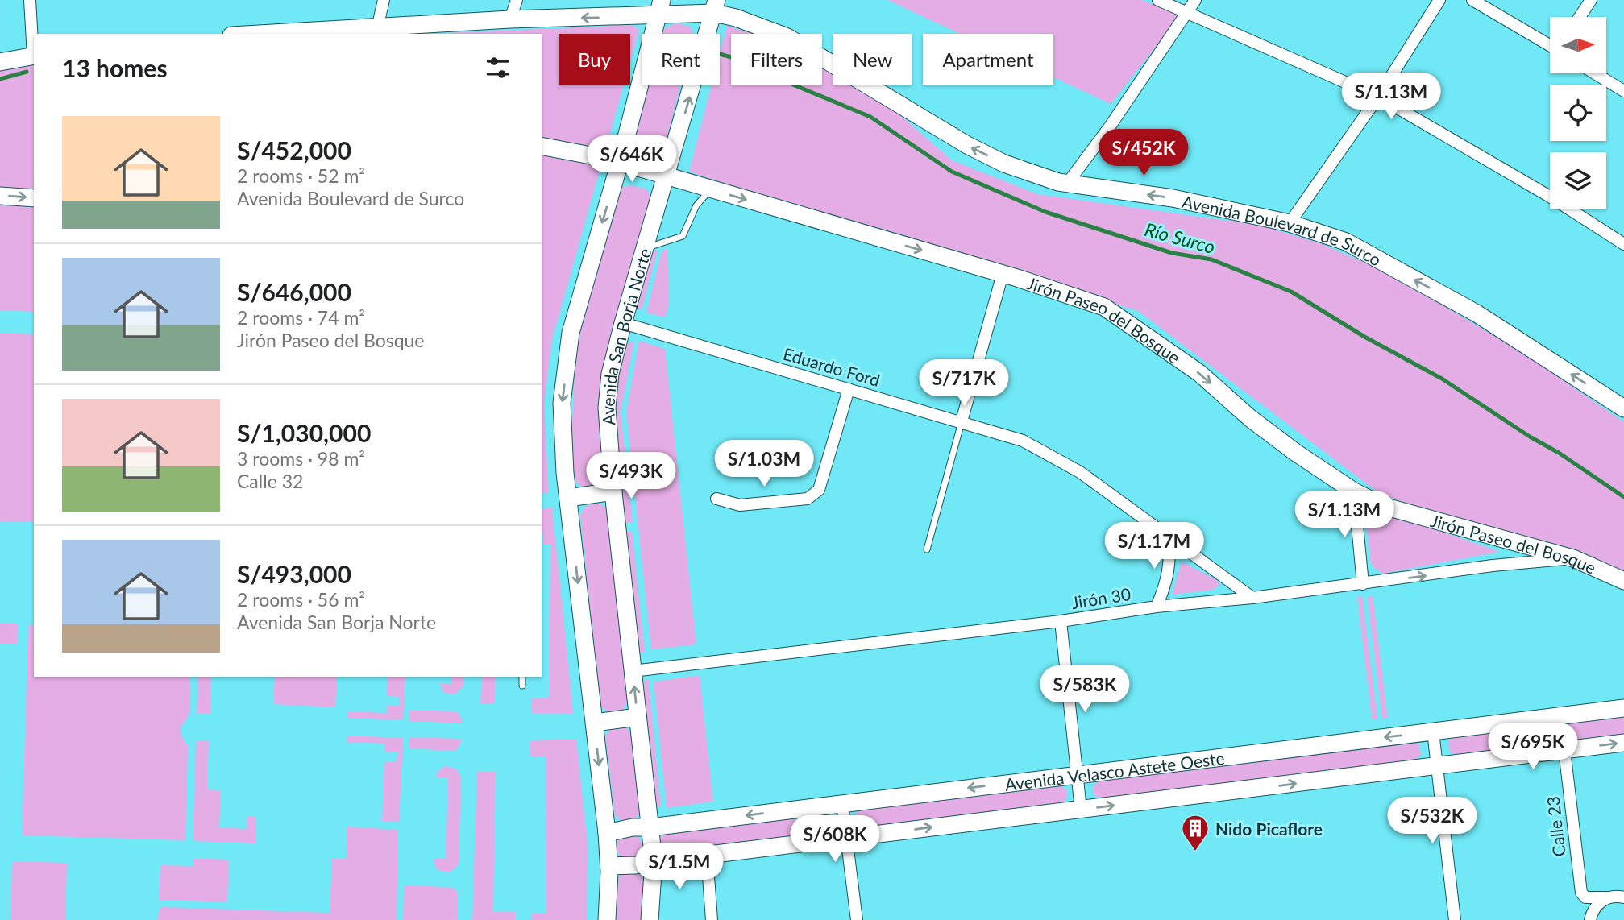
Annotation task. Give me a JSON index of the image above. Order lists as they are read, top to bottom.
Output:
{
  "streets": {
    "street": [
      "Avenida Boulevard de Surco",
      "Jirón Paseo del Bosque",
      "Avenida San Borja Norte",
      "Eduardo Ford",
      "Jirón 30",
      "Avenida Velasco Astete Oeste",
      "Calle 23"
    ]
  },
  "crossings": [
    ["Avenida Boulevard de Surco", "Avenida San Borja Norte"],
    ["Jirón Paseo del Bosque", "Avenida San Borja Norte"],
    ["Jirón Paseo del Bosque", "Jirón 30"],
    ["Avenida San Borja Norte", "Eduardo Ford"],
    ["Avenida San Borja Norte", "Jirón 30"],
    ["Avenida San Borja Norte", "Avenida Velasco Astete Oeste"],
    ["Eduardo Ford", "Jirón 30"],
    ["Avenida Velasco Astete Oeste", "Calle 23"]
  ],
  "one_way": ["Avenida Boulevard de Surco", "Jirón Paseo del Bosque"],
  "water": ["Río Surco"],
  "places": {
    "building": ["Nido Picaflore"]
  },
  "north": "right",
  "page": {
    "chip": [
      "Buy",
      "Rent",
      "Filters",
      "New",
      "Apartment"
    ],
    "heading": "13 homes",
    "price": [
      "S/1.13M",
      "S/452K",
      "S/646K",
      "S/717K",
      "S/1.03M",
      "S/493K",
      "S/1.13M",
      "S/1.17M",
      "S/583K",
      "S/695K",
      "S/532K",
      "S/608K",
      "S/1.5M"
    ],
    "list": [
      {
        "name": "S/452,000",
        "note": "2 rooms · 52 m² · Avenida Boulevard de Surco"
      },
      {
        "name": "S/646,000",
        "note": "2 rooms · 74 m² · Jirón Paseo del Bosque"
      },
      {
        "name": "S/1,030,000",
        "note": "3 rooms · 98 m² · Calle 32"
      },
      {
        "name": "S/493,000",
        "note": "2 rooms · 56 m² · Avenida San Borja Norte"
      }
    ]
  }
}
